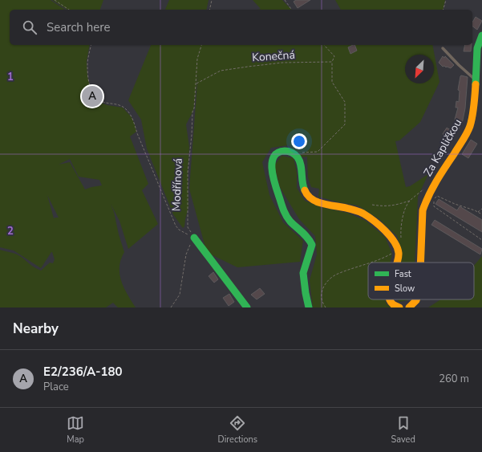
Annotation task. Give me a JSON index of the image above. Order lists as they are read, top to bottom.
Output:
{
  "streets": {
    "street": ["Za Kapličkou"],
    "path": ["Konečná", "Modřínová"]
  },
  "crossings": [
    ["Konečná", "Modřínová"]
  ],
  "legend": ["Fast", "Slow"],
  "north": "bottom left",
  "page": {
    "search": "Search here",
    "pins": "A",
    "heading": "Nearby",
    "list": [
      {
        "mark": "A",
        "name": "E2/236/A-180",
        "note": "Place",
        "value": "260 m"
      }
    ],
    "nav": ["Map", "Directions", "Saved"]
  },
  "grid": {
    "rows": ["1", "2"]
  }
}
